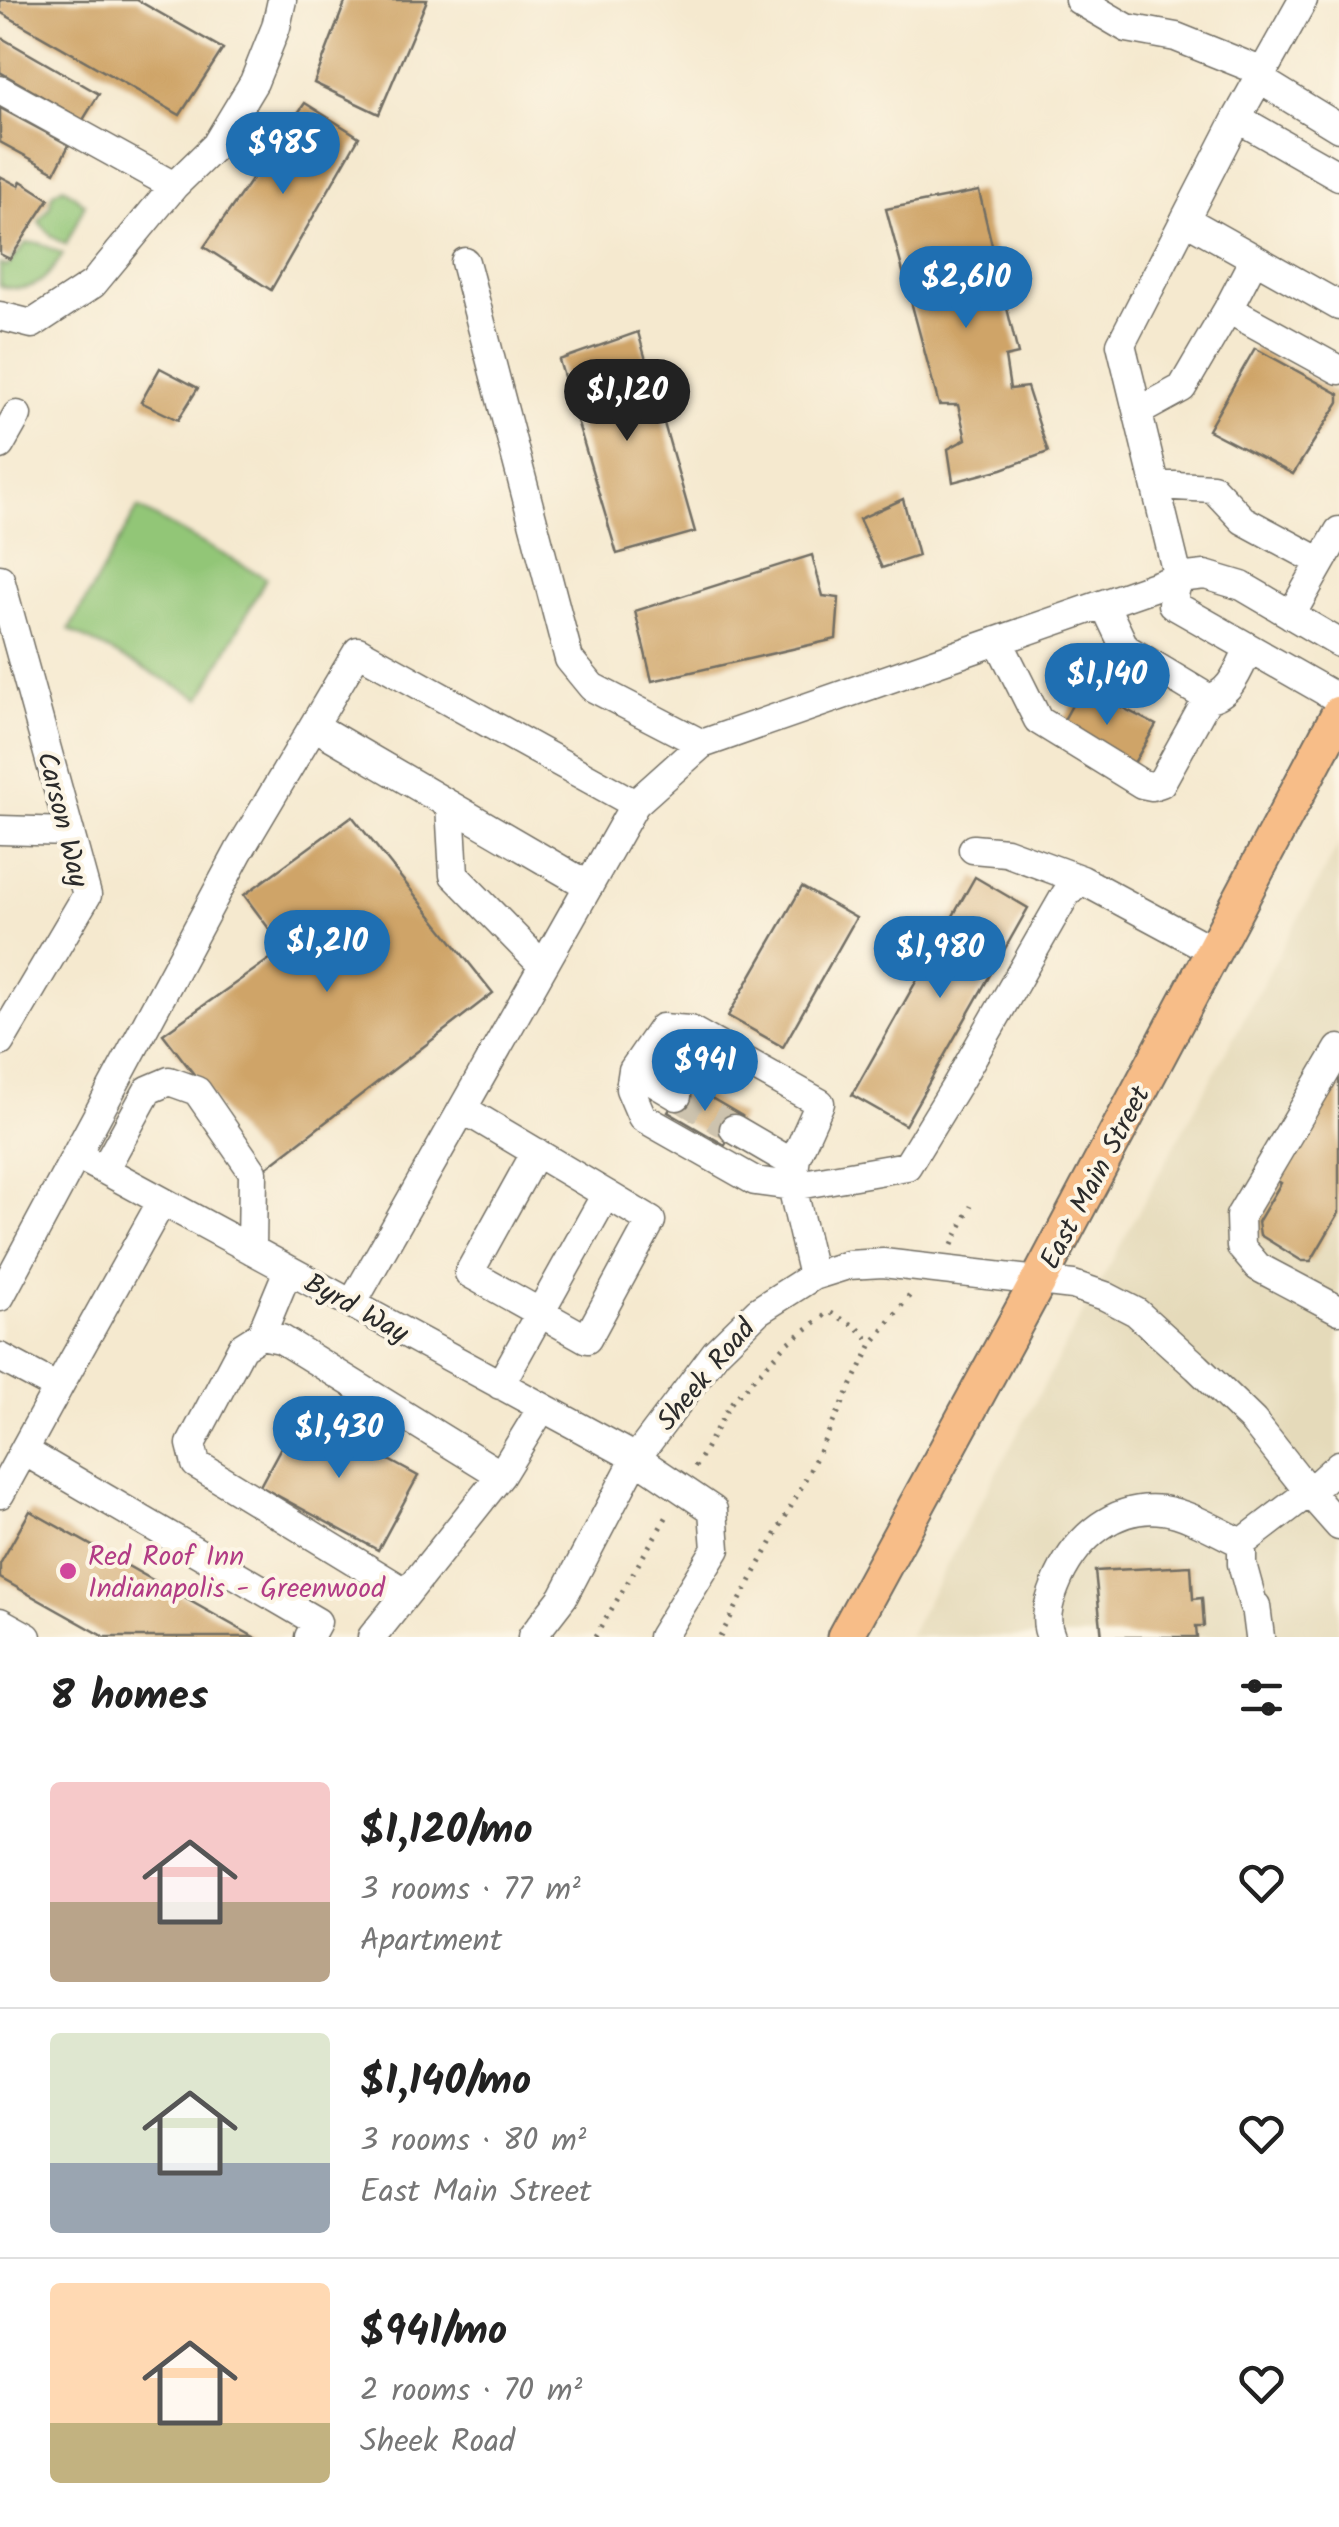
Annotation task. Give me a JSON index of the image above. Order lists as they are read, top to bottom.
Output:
{
  "streets": {
    "main road": ["East Main Street"],
    "street": ["Carson Way", "Byrd Way", "Sheek Road"]
  },
  "crossings": [
    ["East Main Street", "Sheek Road"],
    ["Byrd Way", "Sheek Road"]
  ],
  "places": ["Red Roof Inn Indianapolis - Greenwood"],
  "page": {
    "price": [
      "$985",
      "$2,610",
      "$1,120",
      "$1,140",
      "$1,210",
      "$1,980",
      "$941",
      "$1,430"
    ],
    "heading": "8 homes",
    "list": [
      {
        "name": "$1,120/mo",
        "note": "3 rooms · 77 m² · Apartment"
      },
      {
        "name": "$1,140/mo",
        "note": "3 rooms · 80 m² · East Main Street"
      },
      {
        "name": "$941/mo",
        "note": "2 rooms · 70 m² · Sheek Road"
      }
    ]
  }
}
